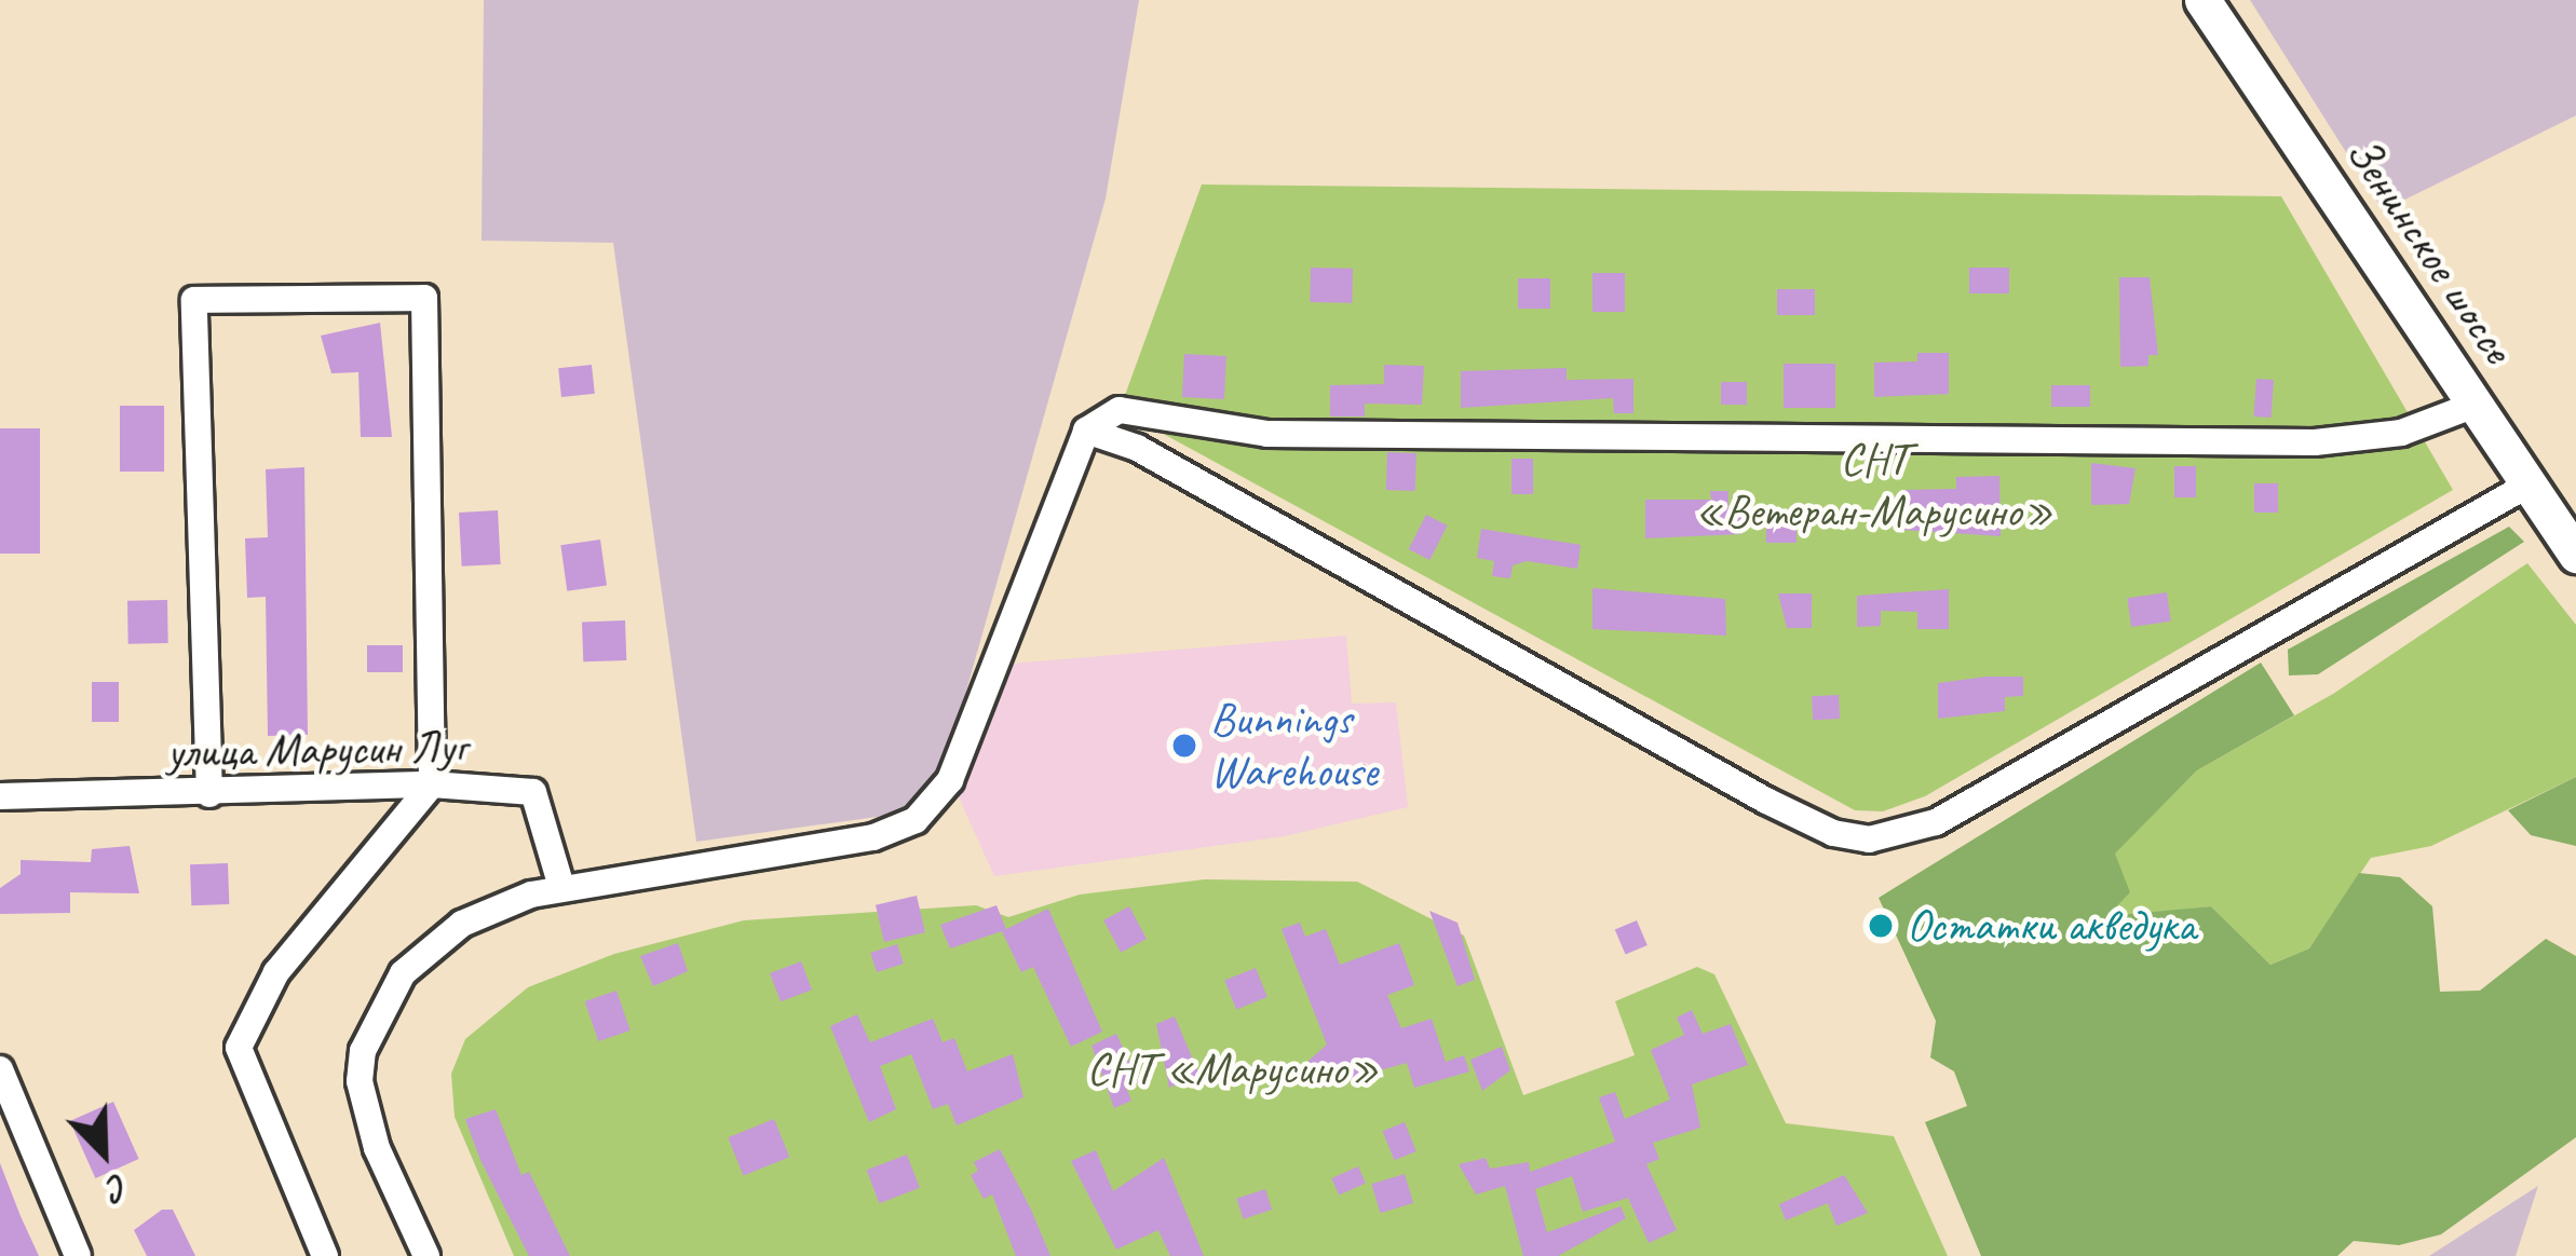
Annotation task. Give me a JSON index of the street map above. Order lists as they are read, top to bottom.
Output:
{
  "streets": {
    "main road": ["Зенинское шоссе"],
    "street": ["улица Марусин Луг"]
  },
  "parks": ["СНТ «Ветеран-Марусино»", "СНТ «Марусино»"],
  "places": ["Bunnings Warehouse", "Остатки акведука"],
  "north": "bottom right"
}
